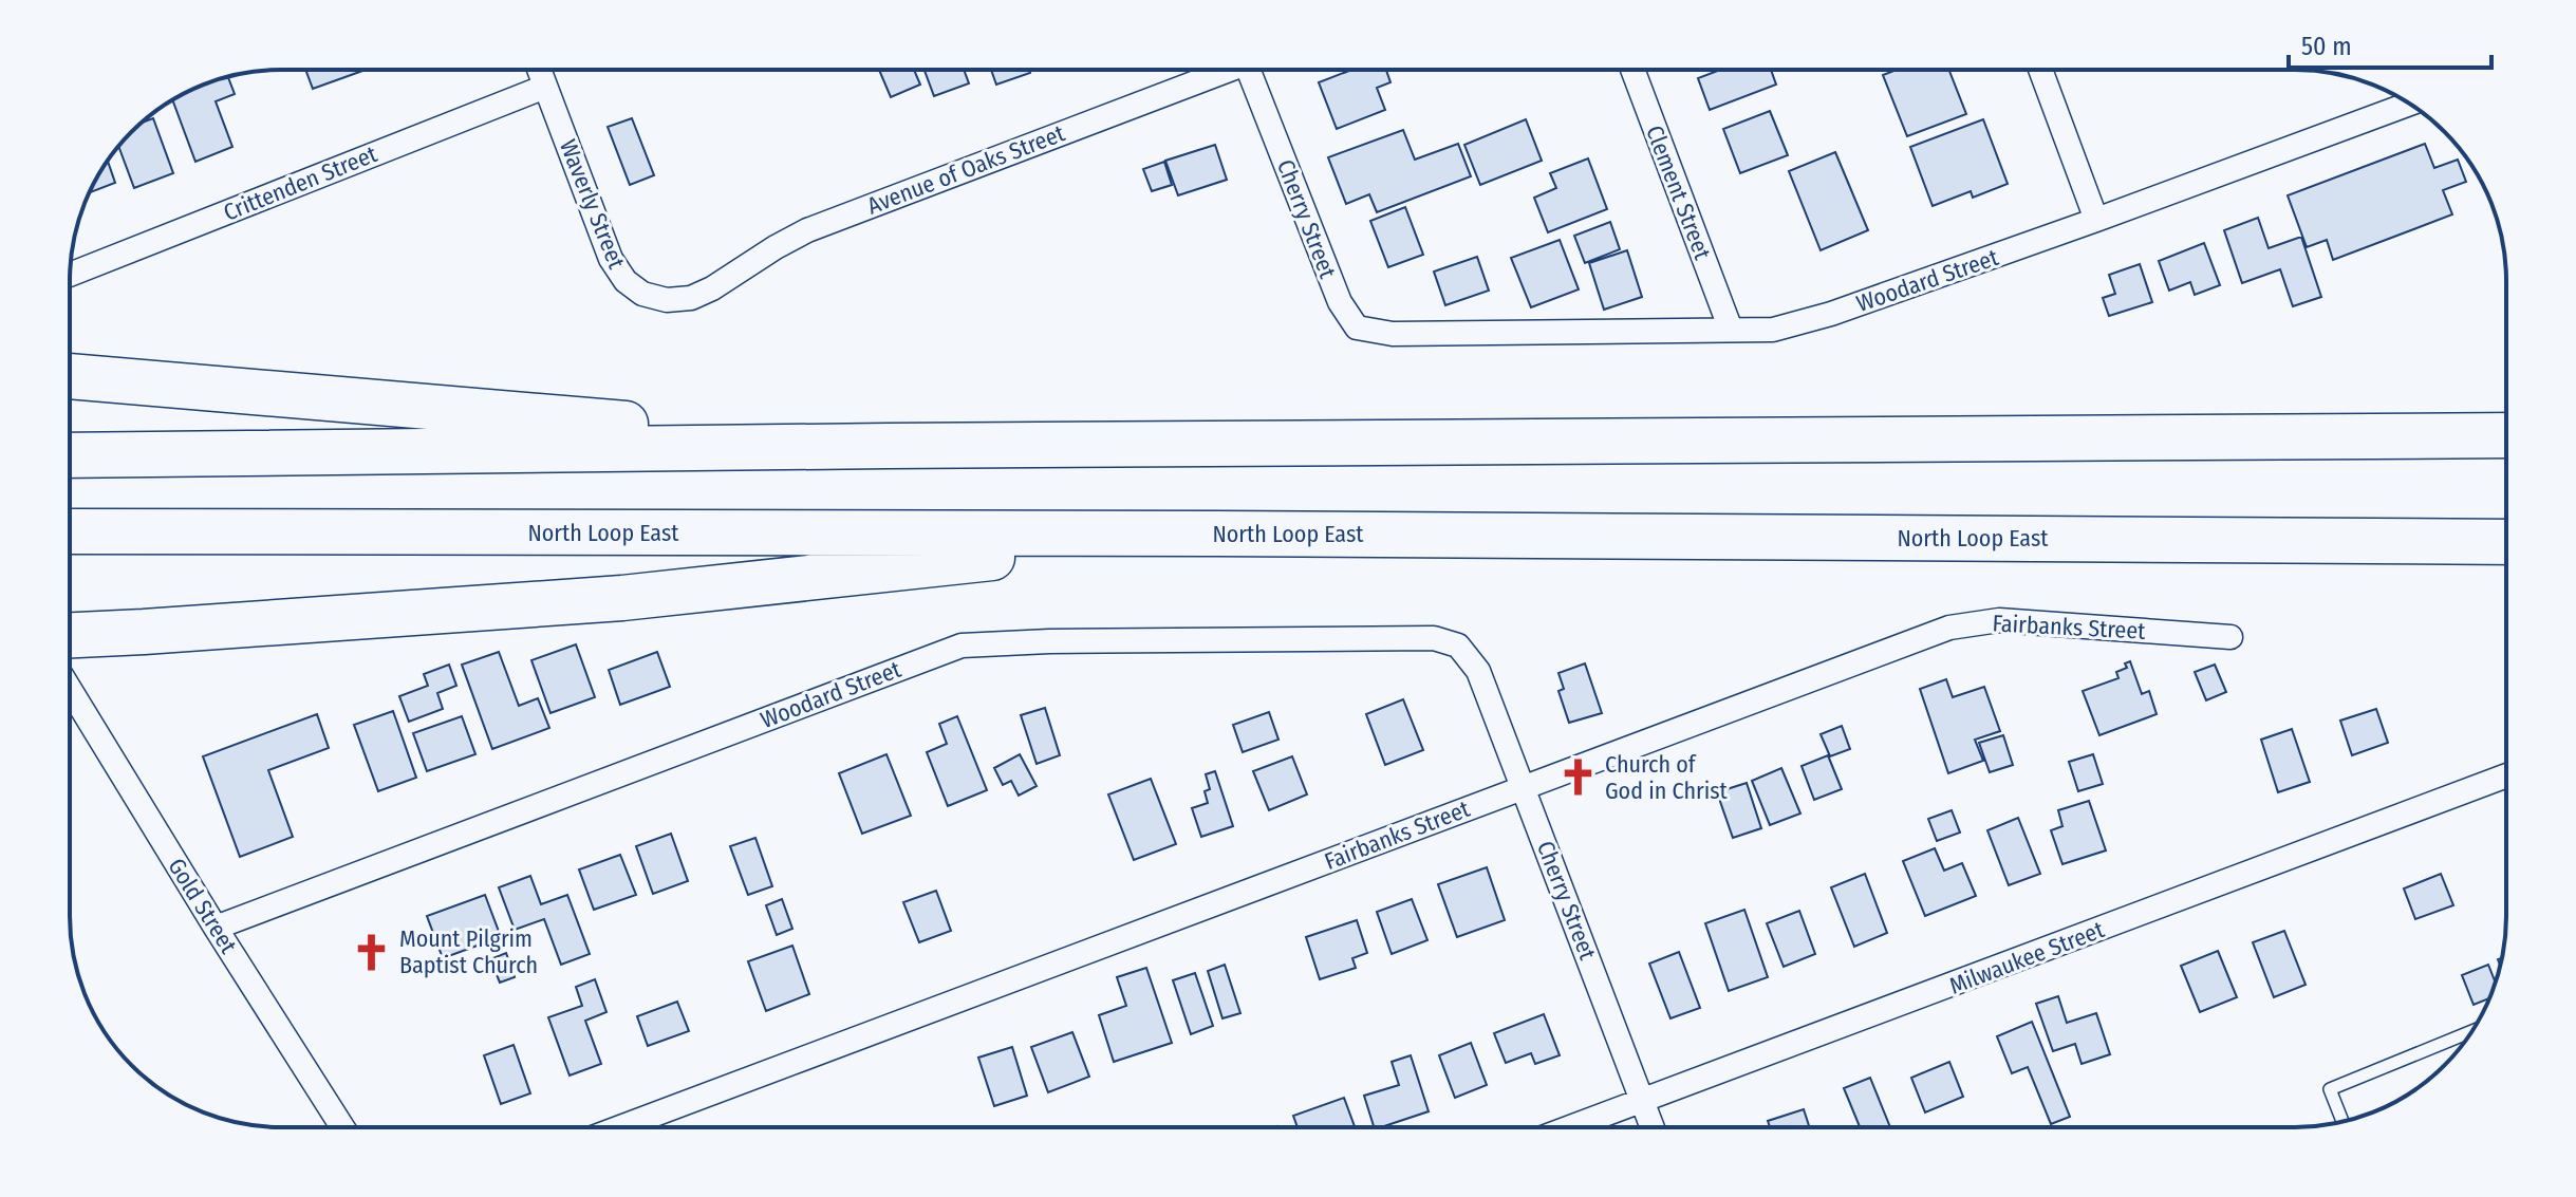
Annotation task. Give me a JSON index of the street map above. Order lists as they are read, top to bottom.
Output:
{
  "streets": {
    "highway": ["North Loop East"],
    "street": [
      "Avenue of Oaks Street",
      "Crittenden Street",
      "Clement Street",
      "Waverly Street",
      "Cherry Street",
      "Woodard Street",
      "Fairbanks Street",
      "Gold Street",
      "Milwaukee Street"
    ]
  },
  "crossings": [
    ["Avenue of Oaks Street", "Waverly Street"],
    ["Crittenden Street", "Waverly Street"],
    ["Clement Street", "Woodard Street"],
    ["Cherry Street", "Woodard Street"],
    ["Cherry Street", "Fairbanks Street"],
    ["Cherry Street", "Milwaukee Street"],
    ["Woodard Street", "Gold Street"]
  ],
  "places": {
    "church": ["Church of God in Christ", "Mount Pilgrim Baptist Church"]
  },
  "scale_bar": "50 m"
}
